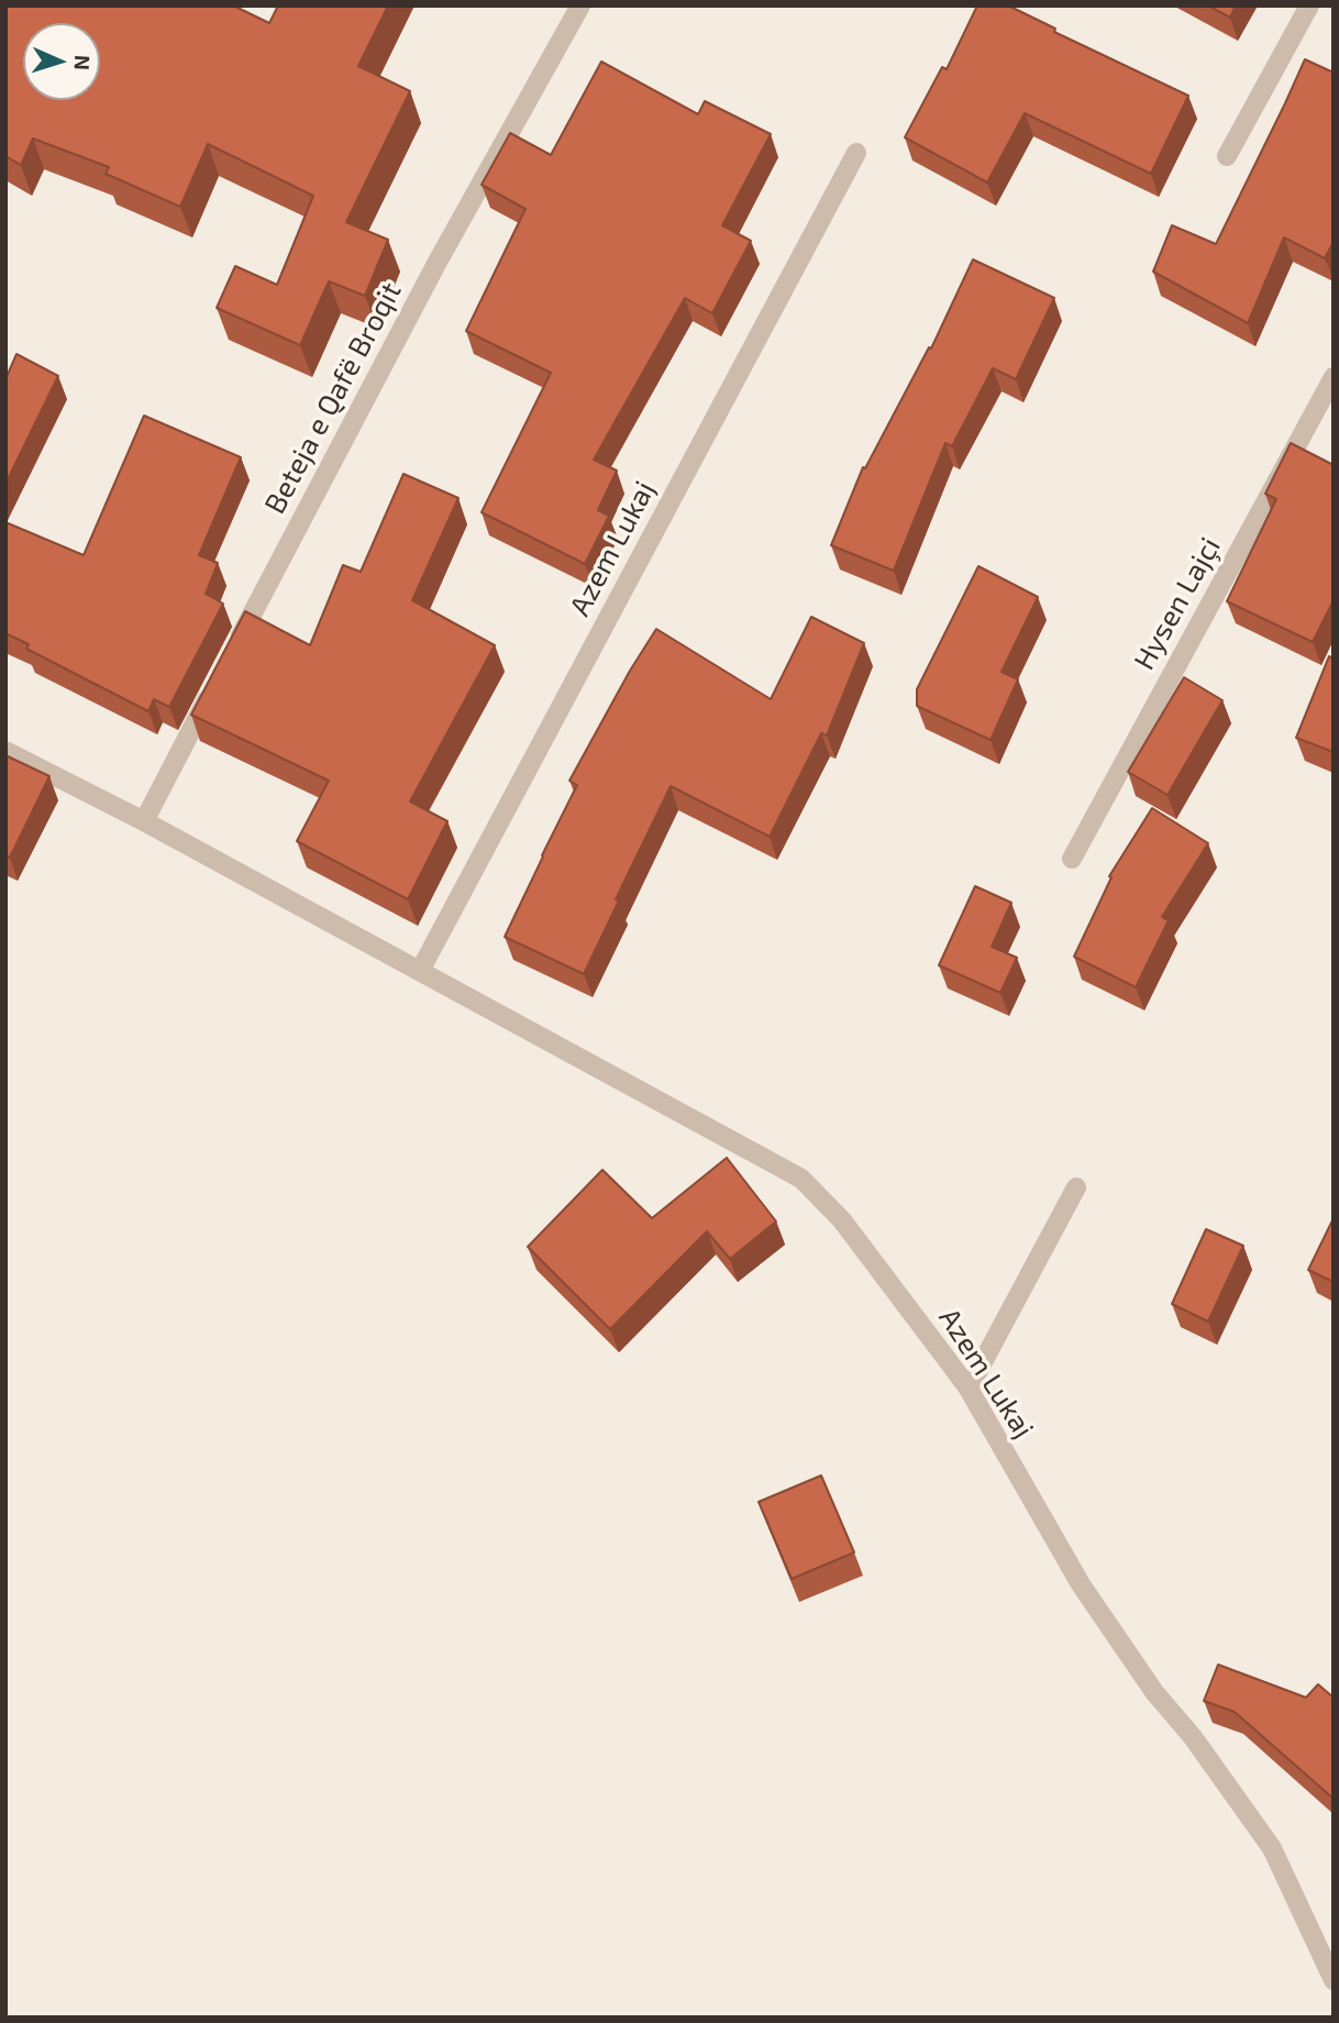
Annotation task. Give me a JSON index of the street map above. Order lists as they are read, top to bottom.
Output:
{
  "streets": {
    "street": ["Beteja e Qafë Broqit", "Azem Lukaj", "Hysen Lajçi"]
  },
  "north": "right"
}
